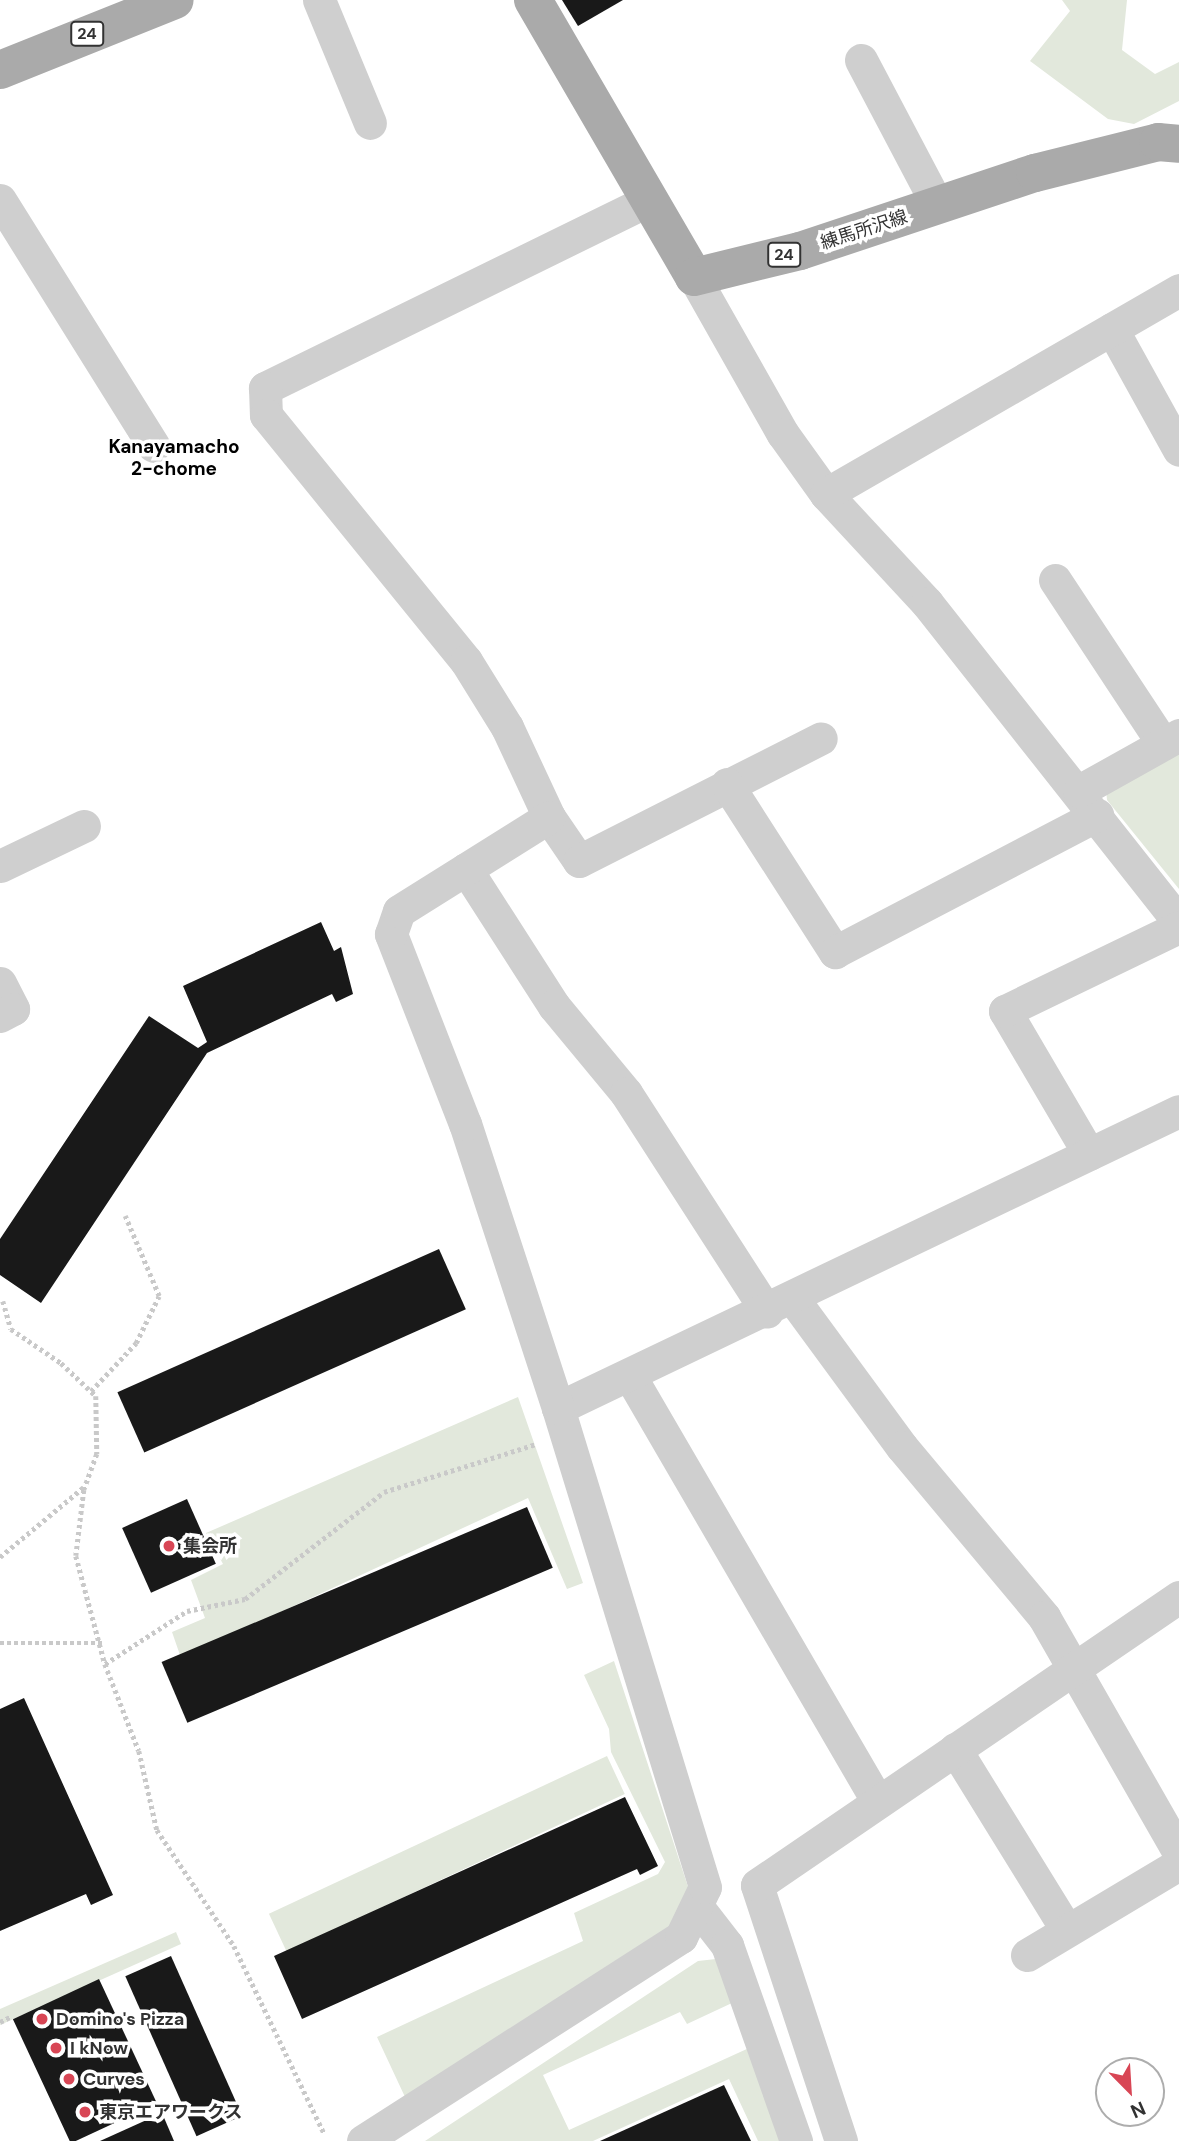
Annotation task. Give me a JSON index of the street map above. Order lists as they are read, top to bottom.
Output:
{
  "streets": {
    "main road": ["24", "練馬所沢線"]
  },
  "districts": ["Kanayamacho 2-chome"],
  "places": [
    "集会所",
    "Domino's Pizza",
    "I kNow",
    "Curves",
    "東京エアワークス"
  ],
  "north": "bottom right"
}
